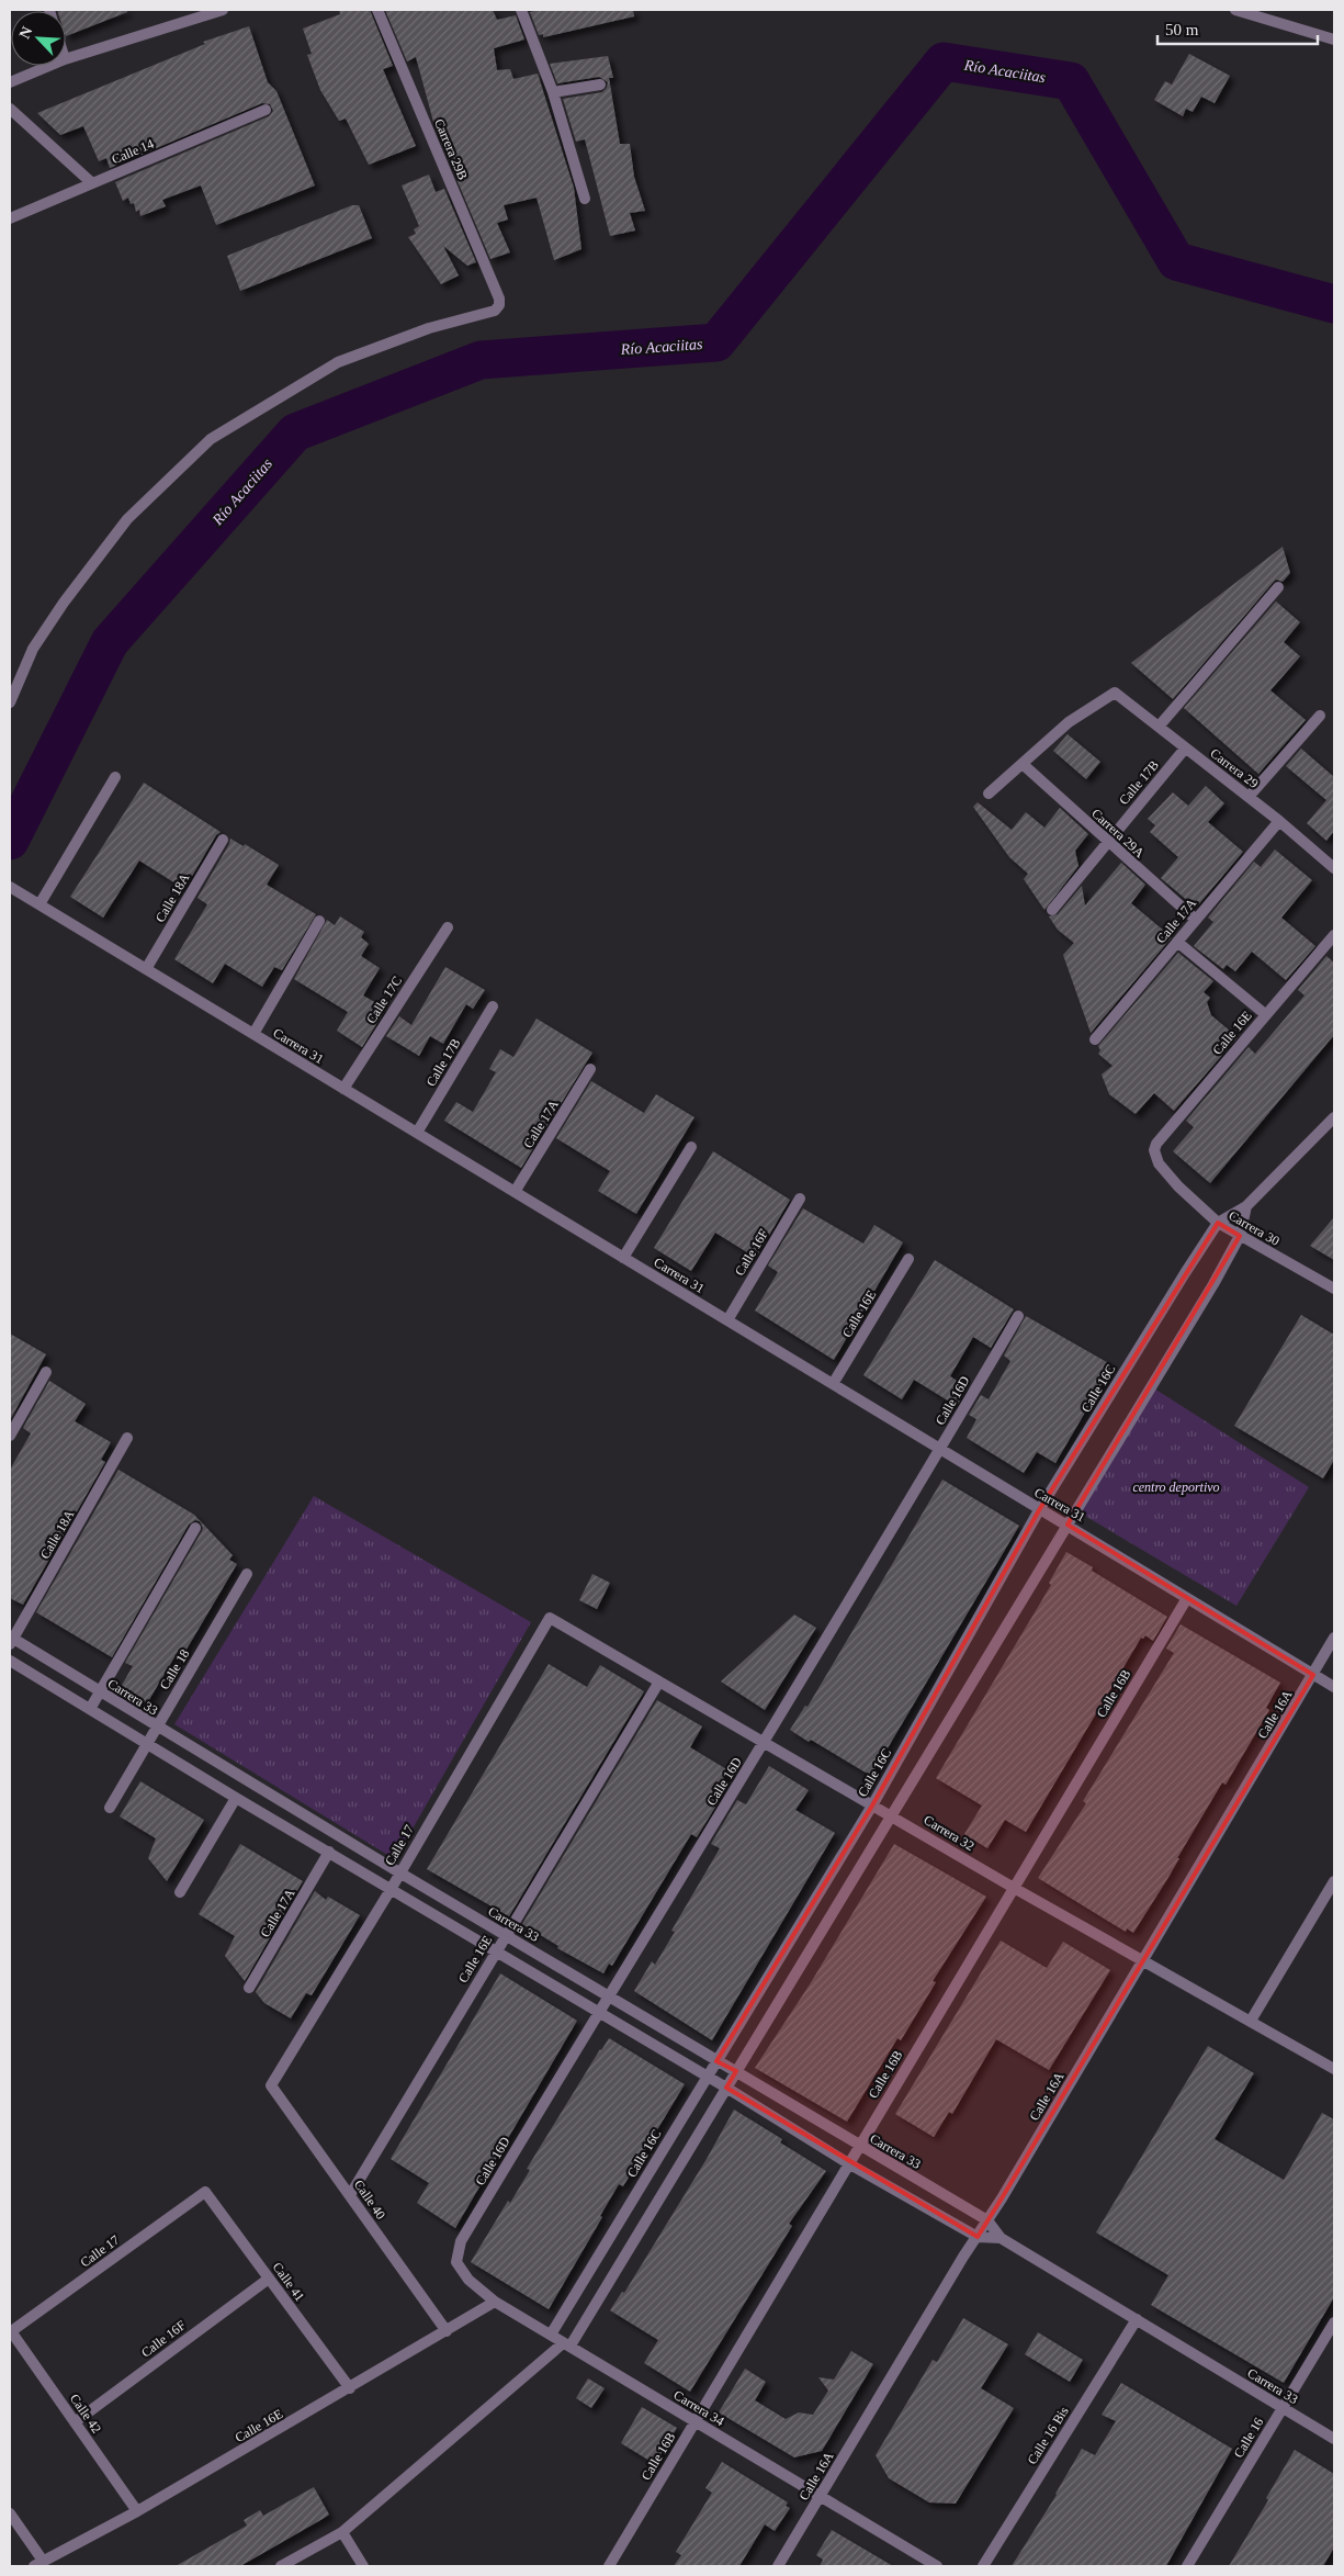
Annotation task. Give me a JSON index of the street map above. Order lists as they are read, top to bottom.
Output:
{
  "streets": {
    "street": [
      "Carrera 29B",
      "Calle 14",
      "Carrera 29",
      "Calle 17B",
      "Carrera 29A",
      "Calle 18A",
      "Calle 17A",
      "Calle 17C",
      "Calle 16E",
      "Carrera 31",
      "Carrera 30",
      "Calle 16F",
      "Calle 16C",
      "Calle 16D",
      "Calle 18",
      "Calle 16B",
      "Carrera 33",
      "Calle 16A",
      "Carrera 32",
      "Calle 17",
      "Calle 40",
      "Calle 41",
      "Carrera 34",
      "Calle 42",
      "Calle 16 Bis",
      "Calle 16"
    ]
  },
  "crossings": [
    ["Carrera 29", "Calle 17B"],
    ["Carrera 29", "Carrera 29A"],
    ["Carrera 29", "Calle 17A"],
    ["Calle 17B", "Carrera 29A"],
    ["Calle 17B", "Carrera 31"],
    ["Carrera 29A", "Calle 17A"],
    ["Calle 18A", "Carrera 31"],
    ["Calle 18A", "Carrera 33"],
    ["Calle 17A", "Carrera 31"],
    ["Calle 17A", "Carrera 33"],
    ["Calle 17C", "Carrera 31"],
    ["Calle 16E", "Carrera 31"],
    ["Calle 16E", "Carrera 30"],
    ["Calle 16E", "Carrera 33"],
    ["Calle 16E", "Carrera 32"],
    ["Calle 16E", "Calle 40"],
    ["Calle 16E", "Calle 41"],
    ["Calle 16E", "Carrera 34"],
    ["Calle 16E", "Calle 42"],
    ["Carrera 31", "Calle 16F"],
    ["Carrera 31", "Calle 16C"],
    ["Carrera 31", "Calle 16D"],
    ["Carrera 31", "Calle 16B"],
    ["Carrera 31", "Calle 16A"],
    ["Carrera 30", "Calle 16C"],
    ["Calle 16F", "Calle 41"],
    ["Calle 16F", "Calle 42"],
    ["Calle 16C", "Carrera 33"],
    ["Calle 16C", "Carrera 32"],
    ["Calle 16C", "Carrera 34"],
    ["Calle 16D", "Carrera 33"],
    ["Calle 16D", "Carrera 32"],
    ["Calle 16D", "Carrera 34"],
    ["Calle 18", "Carrera 33"],
    ["Calle 16B", "Carrera 33"],
    ["Calle 16B", "Carrera 32"],
    ["Calle 16B", "Carrera 34"],
    ["Carrera 33", "Calle 16A"],
    ["Carrera 33", "Calle 17"],
    ["Carrera 33", "Calle 16 Bis"],
    ["Carrera 33", "Calle 16"],
    ["Calle 16A", "Carrera 32"],
    ["Calle 16A", "Carrera 34"],
    ["Carrera 32", "Calle 17"],
    ["Calle 17", "Calle 40"],
    ["Calle 17", "Calle 41"],
    ["Calle 17", "Calle 42"]
  ],
  "water": ["Río Acaciitas"],
  "parks": ["centro deportivo"],
  "scale_bar": "50 m",
  "north": "top left"
}
